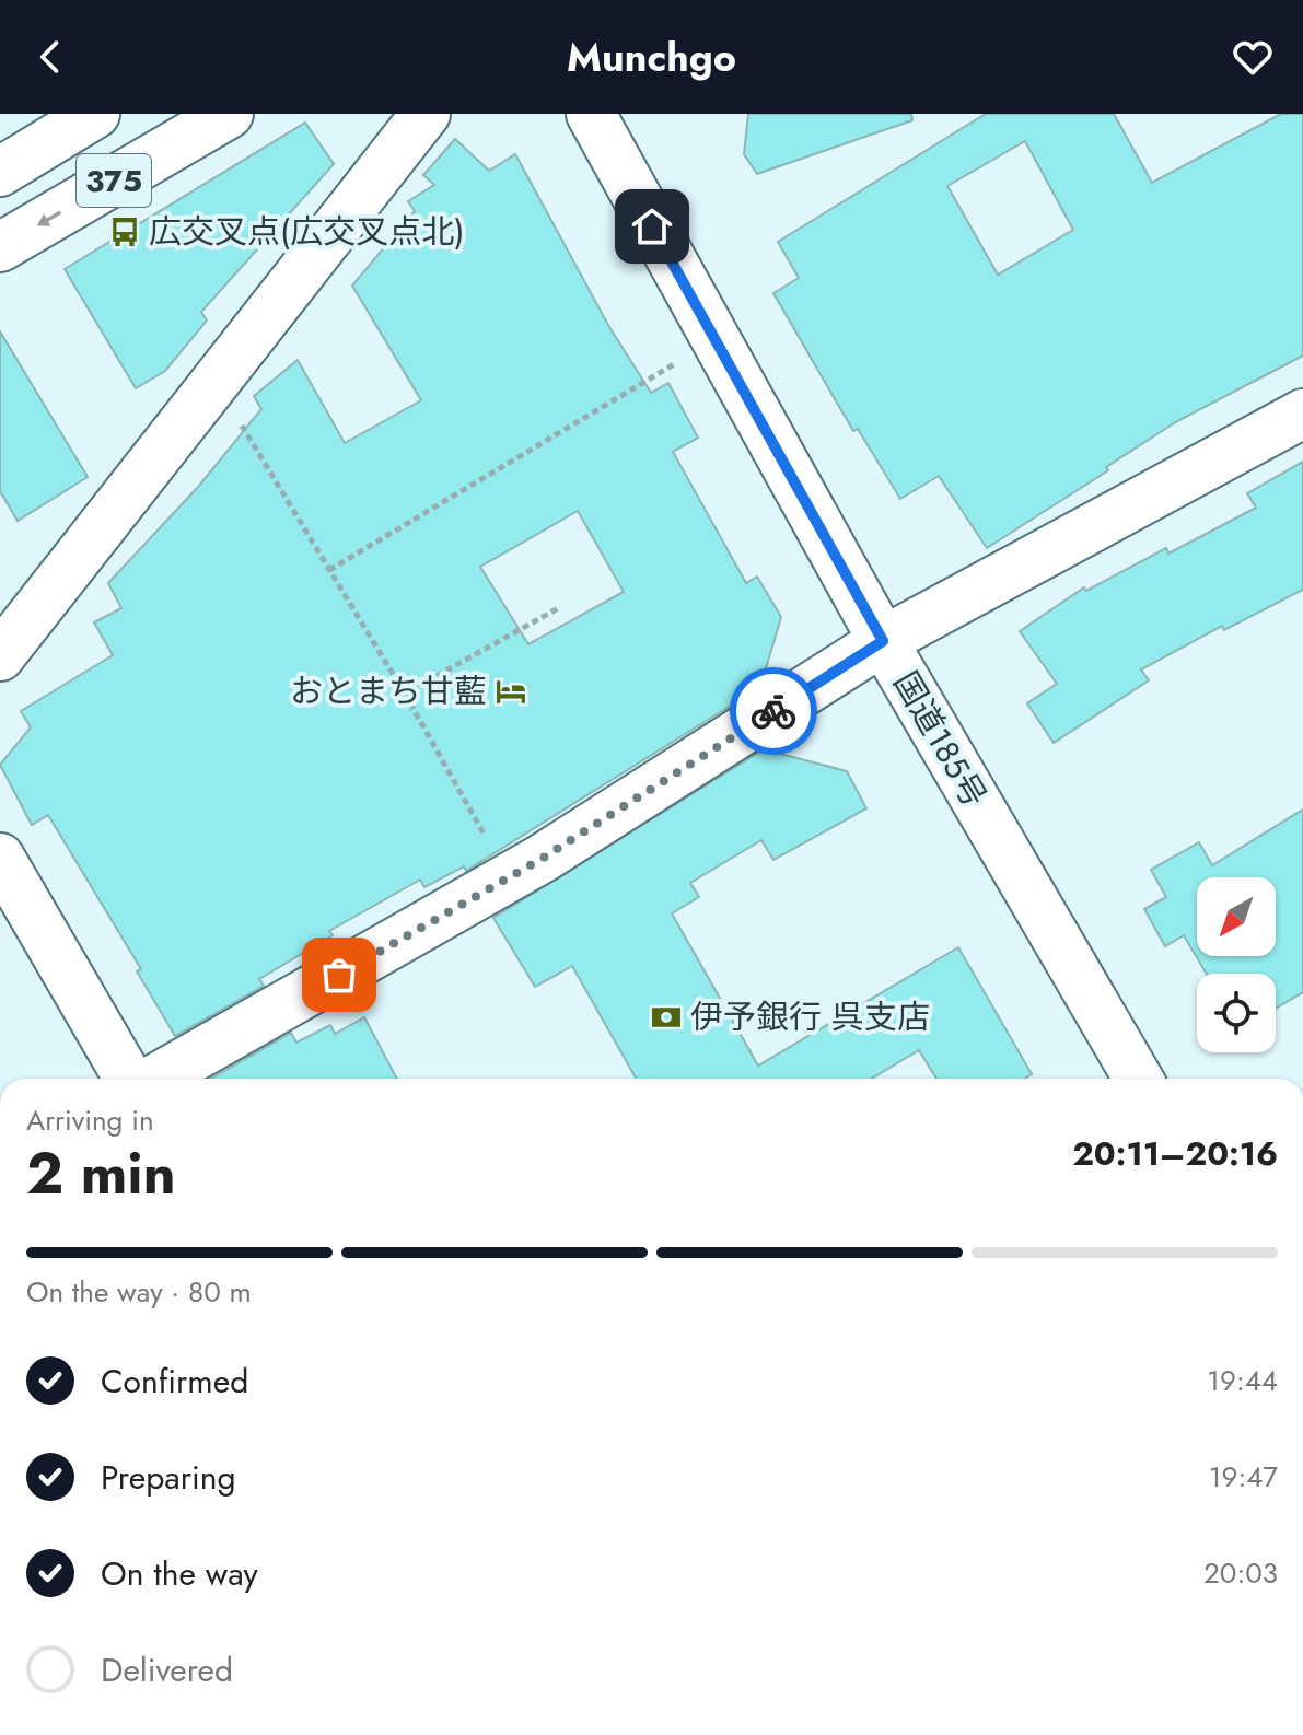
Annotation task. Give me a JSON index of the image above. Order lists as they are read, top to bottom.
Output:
{
  "streets": {
    "main road": ["375", "国道185号"]
  },
  "places": {
    "bus stop": ["広交叉点(広交叉点北)"],
    "hotel": ["おとまち甘藍"],
    "bank": ["伊予銀行 呉支店"]
  },
  "north": "bottom left",
  "page": {
    "header": "Munchgo",
    "heading": ["2 min", "Arriving in", "20:11–20:16"],
    "bar": "On the way · 80 m",
    "list": [
      ["Confirmed", "19:44"],
      ["Preparing", "19:47"],
      ["On the way", "20:03"],
      "Delivered"
    ]
  }
}
